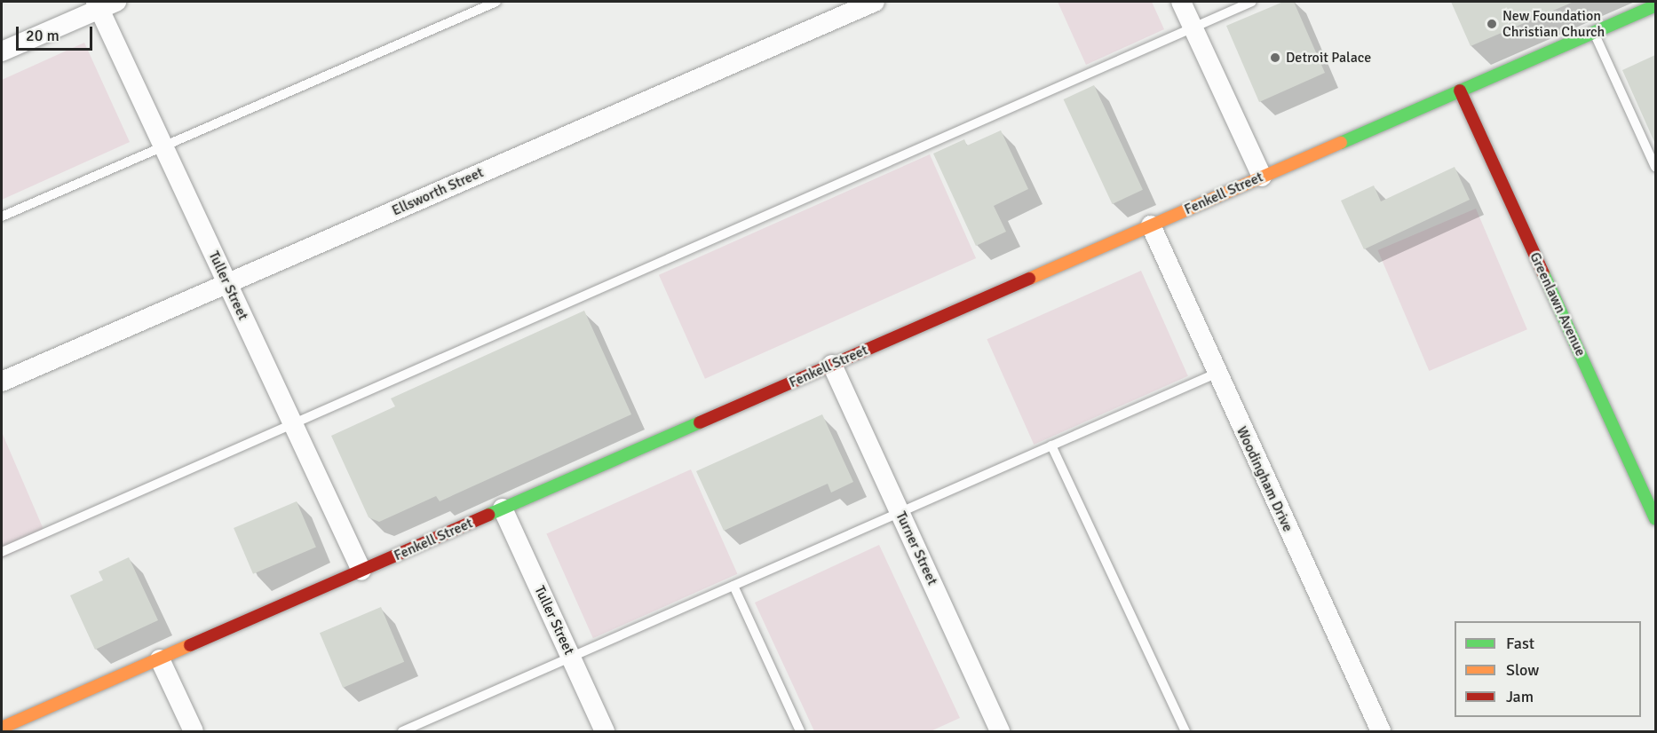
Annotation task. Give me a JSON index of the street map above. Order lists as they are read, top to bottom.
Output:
{
  "streets": {
    "street": [
      "Ellsworth Street",
      "Fenkell Street",
      "Tuller Street",
      "Greenlawn Avenue",
      "Woodingham Drive",
      "Turner Street"
    ]
  },
  "crossings": [
    ["Ellsworth Street", "Tuller Street"],
    ["Fenkell Street", "Tuller Street"],
    ["Fenkell Street", "Greenlawn Avenue"],
    ["Fenkell Street", "Woodingham Drive"],
    ["Fenkell Street", "Turner Street"]
  ],
  "places": ["New Foundation Christian Church", "Detroit Palace"],
  "legend": ["Fast", "Slow", "Jam"],
  "scale_bar": "20 m"
}
